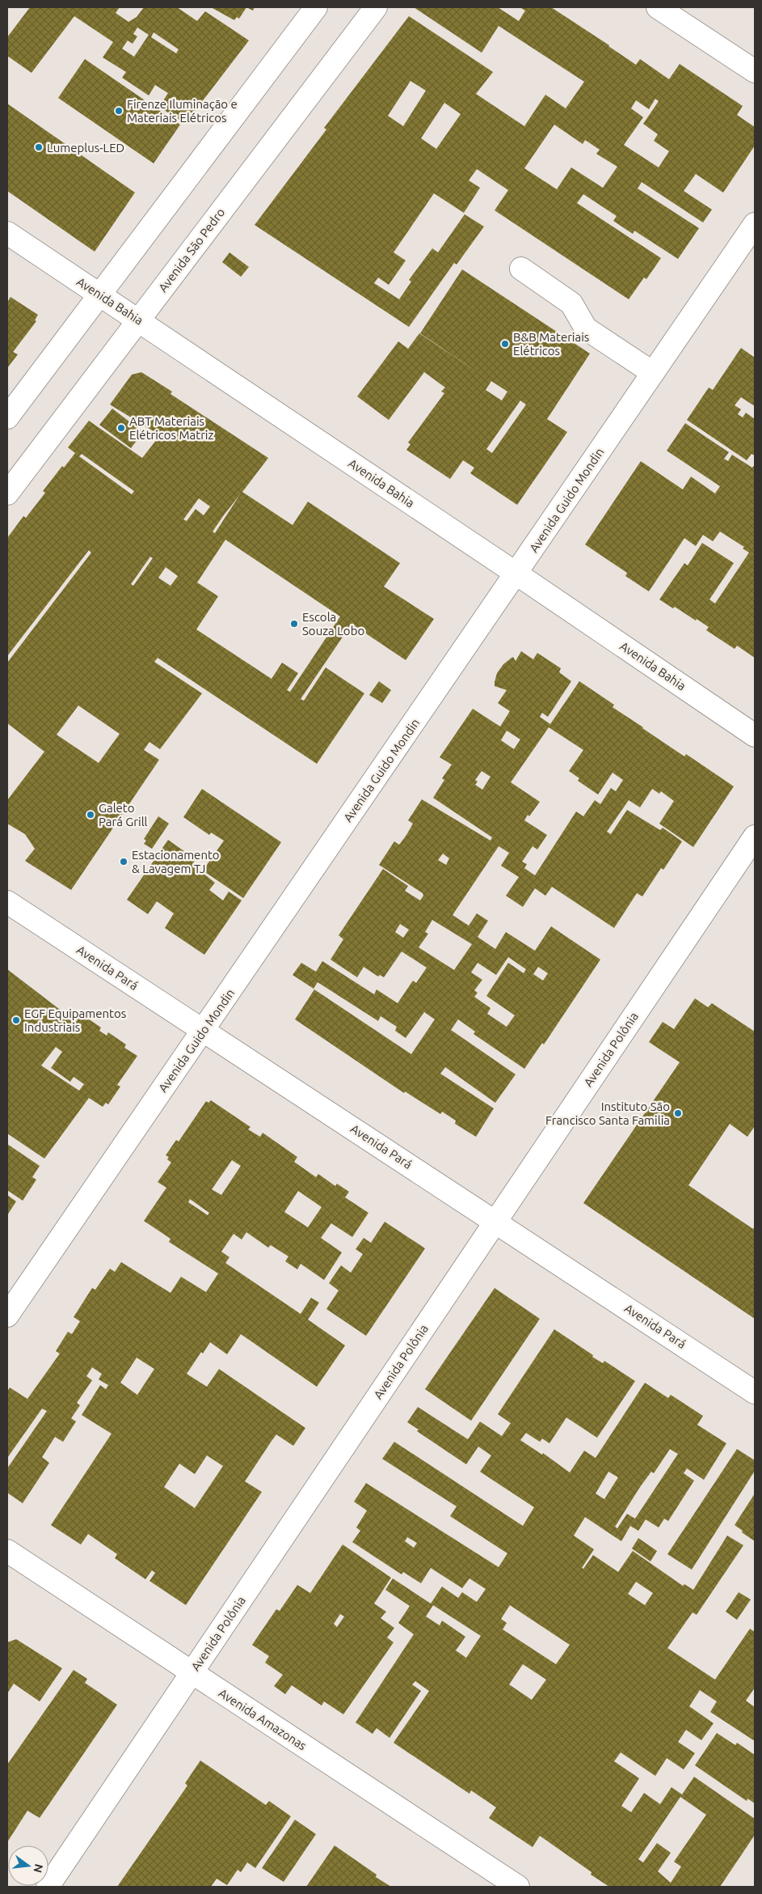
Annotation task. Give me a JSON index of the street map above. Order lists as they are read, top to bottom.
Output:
{
  "streets": {
    "street": [
      "Avenida São Pedro",
      "Avenida Bahia",
      "Avenida Guido Mondin",
      "Avenida Pará",
      "Avenida Polônia",
      "Avenida Amazonas"
    ]
  },
  "crossings": [
    ["Avenida São Pedro", "Avenida Bahia"],
    ["Avenida Bahia", "Avenida Guido Mondin"],
    ["Avenida Guido Mondin", "Avenida Pará"],
    ["Avenida Pará", "Avenida Polônia"],
    ["Avenida Polônia", "Avenida Amazonas"]
  ],
  "places": [
    "Firenze Iluminação e Materiais Elétricos",
    "Lumeplus-LED",
    "B&B Materiais Elétricos",
    "ABT Materiais Elétricos Matriz",
    "Escola Souza Lobo",
    "Galeto Pará Grill",
    "Estacionamento & Lavagem TJ",
    "EGF Equipamentos Industriais",
    "Instituto São Francisco Santa Familia"
  ],
  "north": "right"
}
